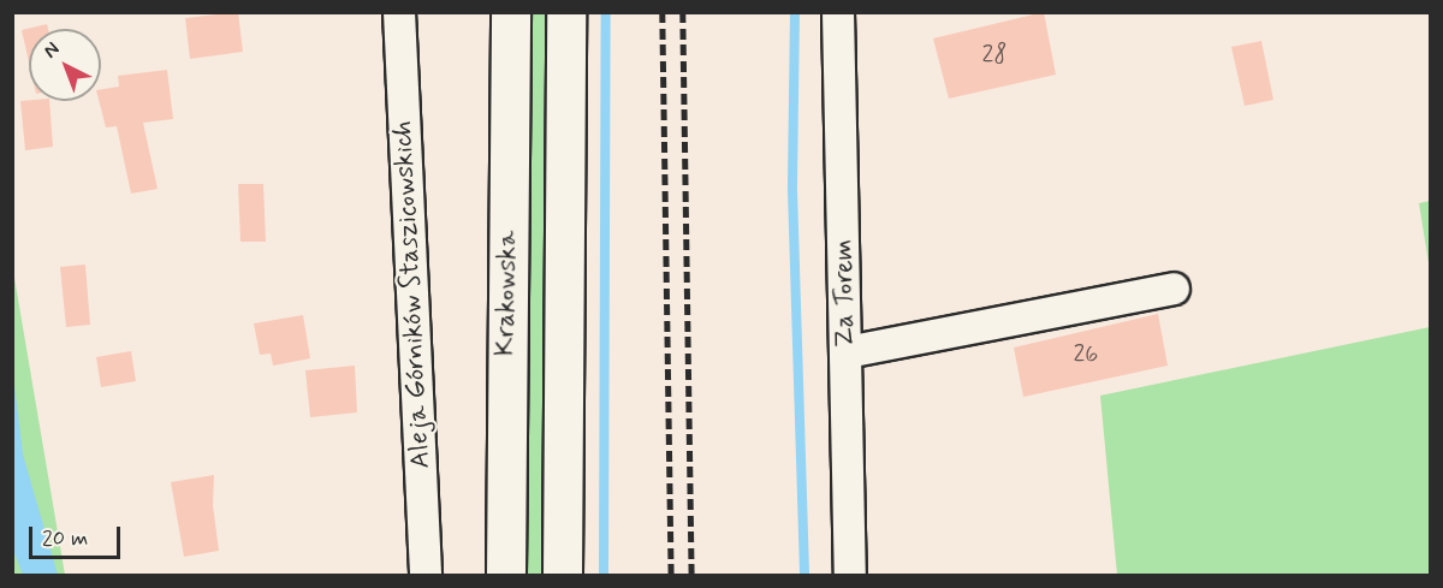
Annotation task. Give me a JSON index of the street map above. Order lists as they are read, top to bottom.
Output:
{
  "streets": {
    "main road": ["Krakowska"],
    "street": ["Za Torem", "Aleja Górników Staszicowskich"]
  },
  "house_numbers": ["28", "26"],
  "scale_bar": "20 m",
  "north": "top left"
}
